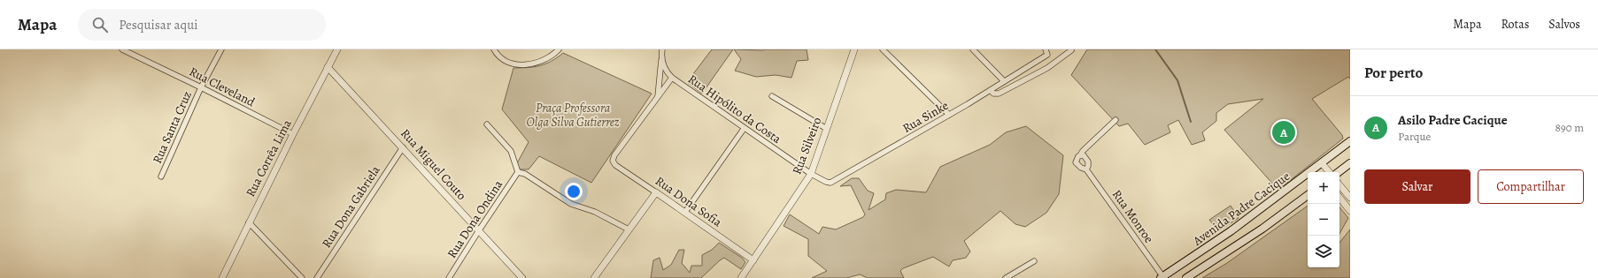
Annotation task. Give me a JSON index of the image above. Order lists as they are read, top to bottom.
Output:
{
  "streets": {
    "main road": ["Avenida Padre Cacique"],
    "street": [
      "Rua Cleveland",
      "Rua Hipólito da Costa",
      "Rua Sinke",
      "Rua Santa Cruz",
      "Rua Silveiro",
      "Rua Corrêa Lima",
      "Rua Miguel Couto",
      "Rua Dona Sofia",
      "Rua Dona Gabriela",
      "Rua Monroe",
      "Rua Dona Ondina"
    ]
  },
  "crossings": [
    ["Rua Cleveland", "Rua Santa Cruz"],
    ["Rua Cleveland", "Rua Corrêa Lima"],
    ["Rua Hipólito da Costa", "Rua Sinke"],
    ["Rua Hipólito da Costa", "Rua Silveiro"],
    ["Rua Sinke", "Rua Silveiro"],
    ["Rua Silveiro", "Rua Dona Sofia"],
    ["Rua Corrêa Lima", "Rua Miguel Couto"],
    ["Rua Miguel Couto", "Rua Dona Gabriela"],
    ["Rua Miguel Couto", "Rua Dona Ondina"],
    ["Avenida Padre Cacique", "Rua Monroe"]
  ],
  "parks": ["Praça Professora Olga Silva Gutierrez"],
  "page": {
    "header": "Mapa",
    "search": "Pesquisar aqui",
    "nav": ["Mapa", "Rotas", "Salvos"],
    "heading": "Por perto",
    "list": [
      {
        "mark": "A",
        "name": "Asilo Padre Cacique",
        "note": "Parque",
        "value": "890 m"
      }
    ],
    "pins": "A",
    "buttons": ["Salvar", "Compartilhar"],
    "map_buttons": ["+", "−"]
  }
}
